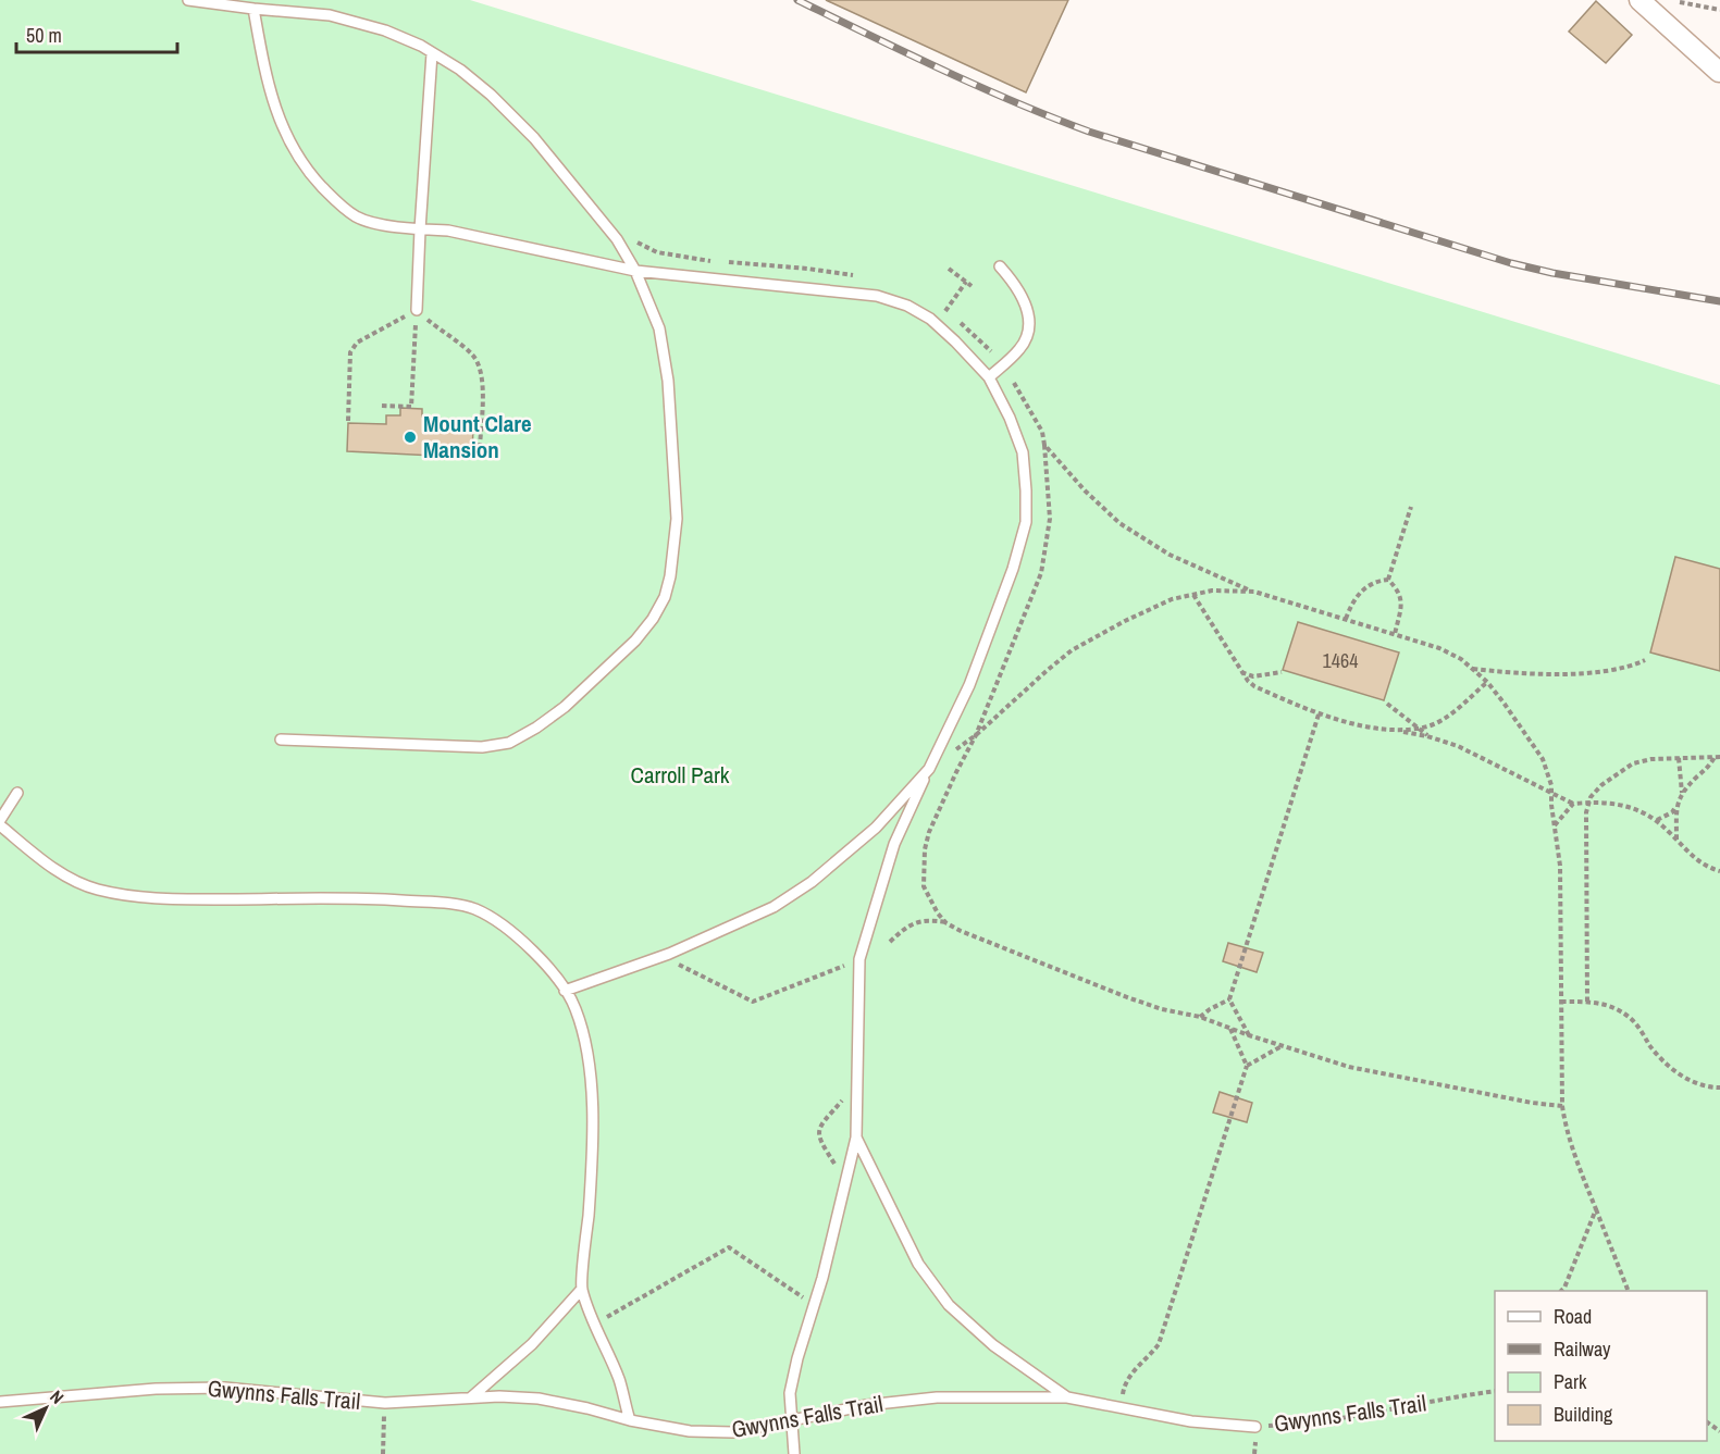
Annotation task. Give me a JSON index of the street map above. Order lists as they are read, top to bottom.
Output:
{
  "streets": {
    "lane": ["Gwynns Falls Trail"]
  },
  "parks": ["Carroll Park"],
  "places": ["Mount Clare Mansion"],
  "house_numbers": ["1464"],
  "legend": [
    "Road",
    "Railway",
    "Park",
    "Building"
  ],
  "scale_bar": "50 m",
  "north": "top right"
}
